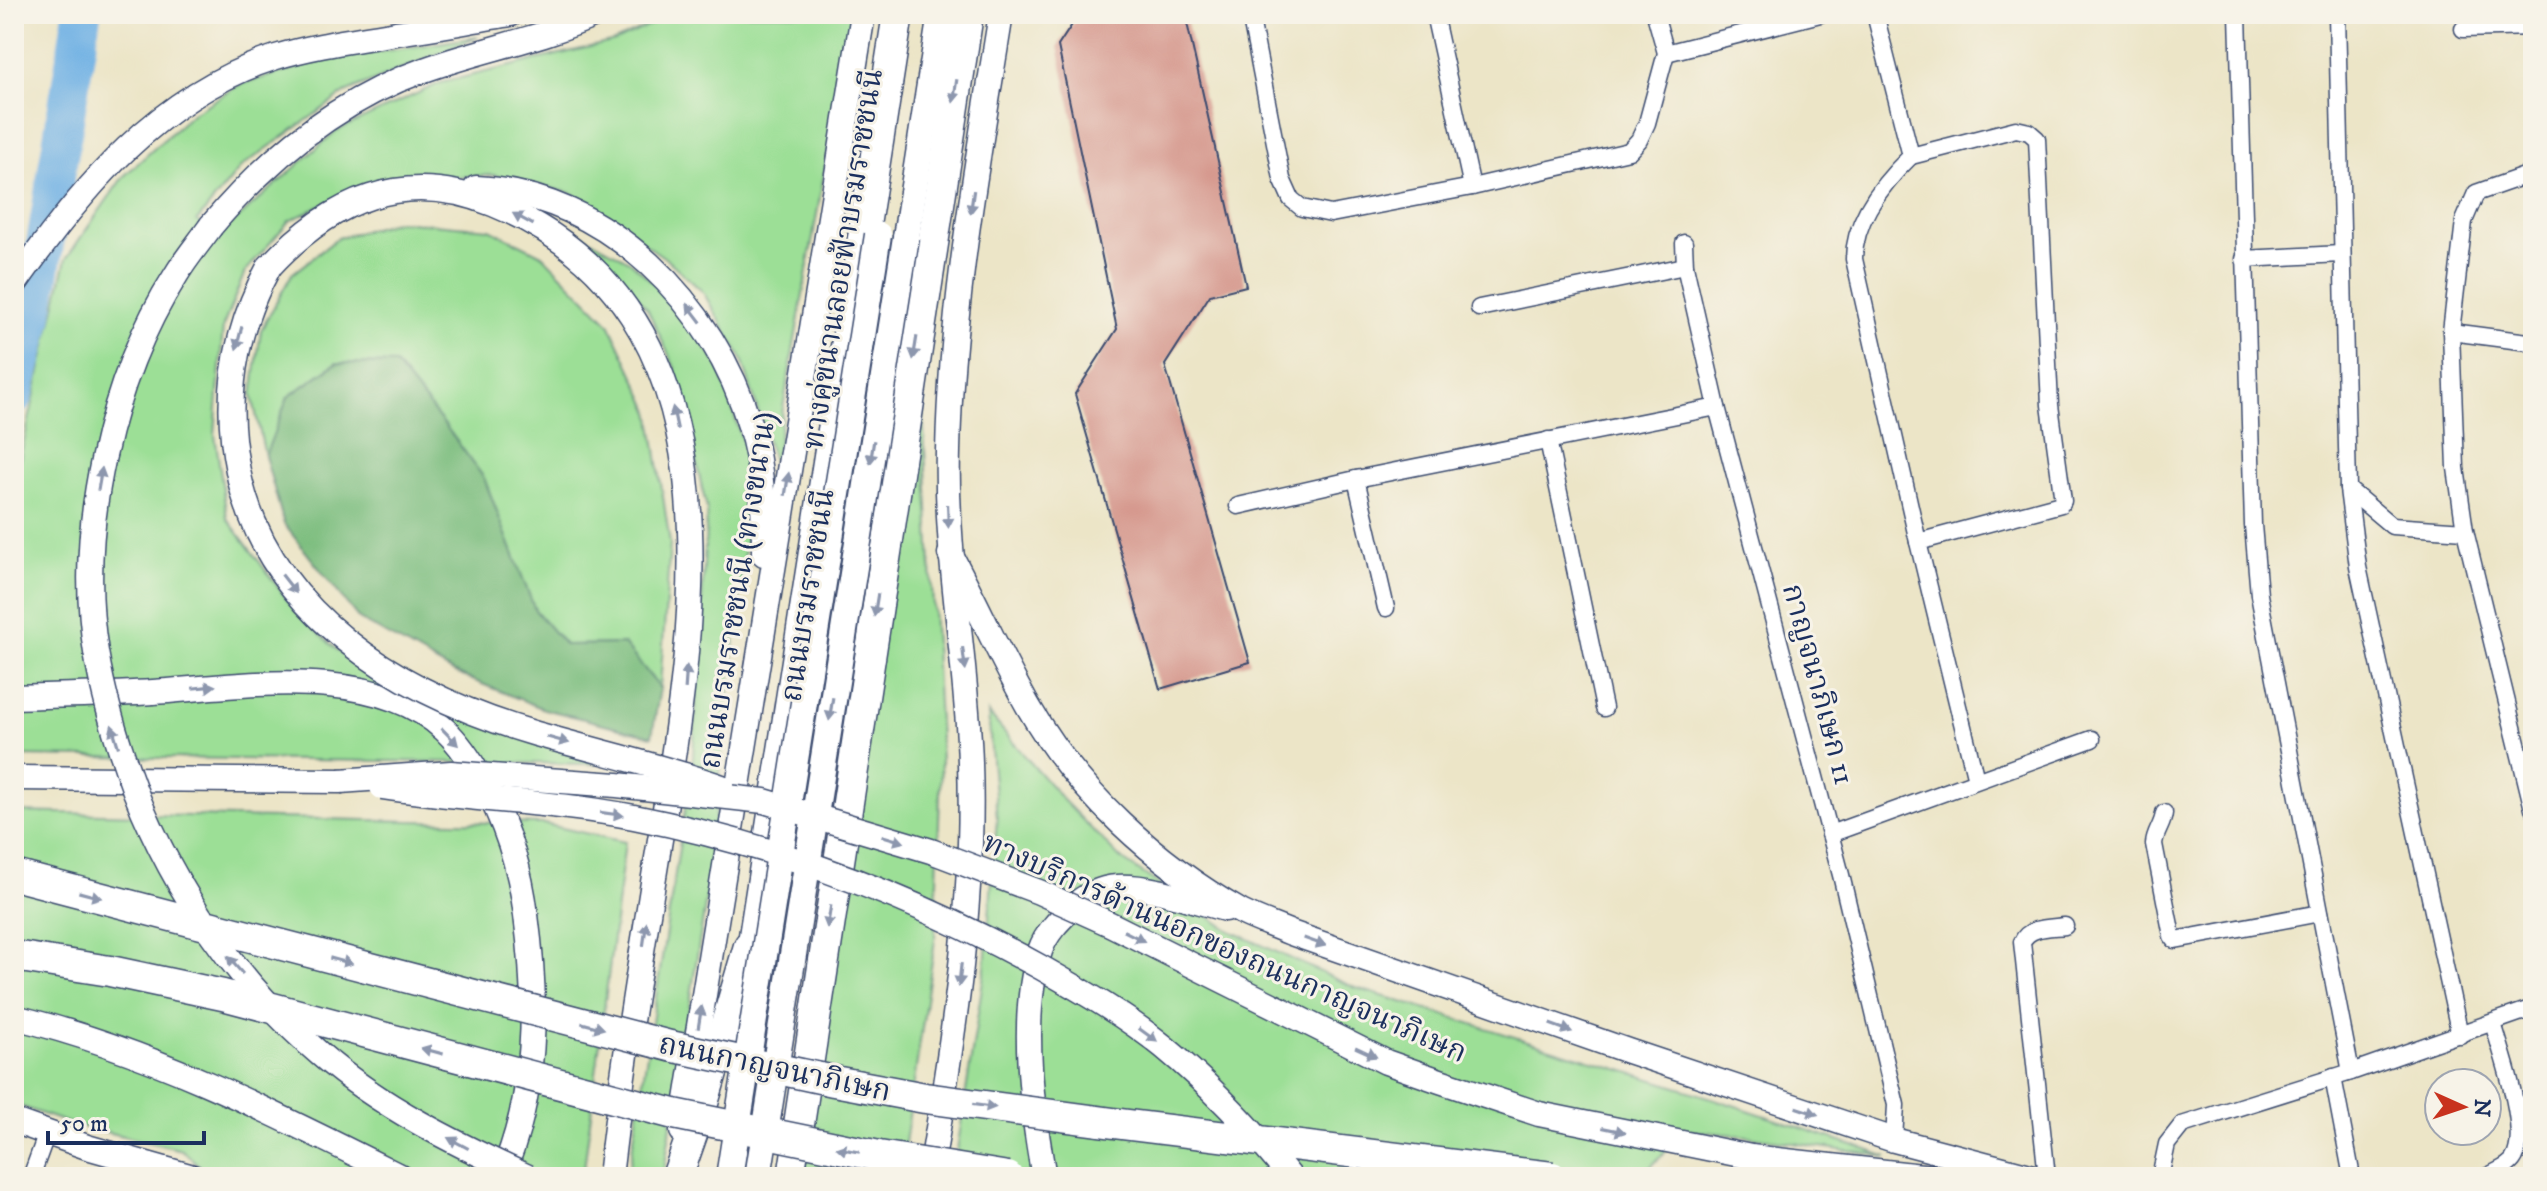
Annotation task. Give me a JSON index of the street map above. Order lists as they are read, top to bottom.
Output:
{
  "streets": {
    "highway": ["ถนนบรมราชชนนี", "ถนนกาญจนาภิเษก"],
    "main road": ["ทางคู่ขนานลอยฟ้าบรมราชชนนี", "ถนนบรมราชชนนี (ทางขนาน)", "ทางบริการด้านนอกของถนนกาญจนาภิเษก"],
    "street": ["กาญจนาภิเษก 11"]
  },
  "scale_bar": "50 m",
  "north": "right"
}
